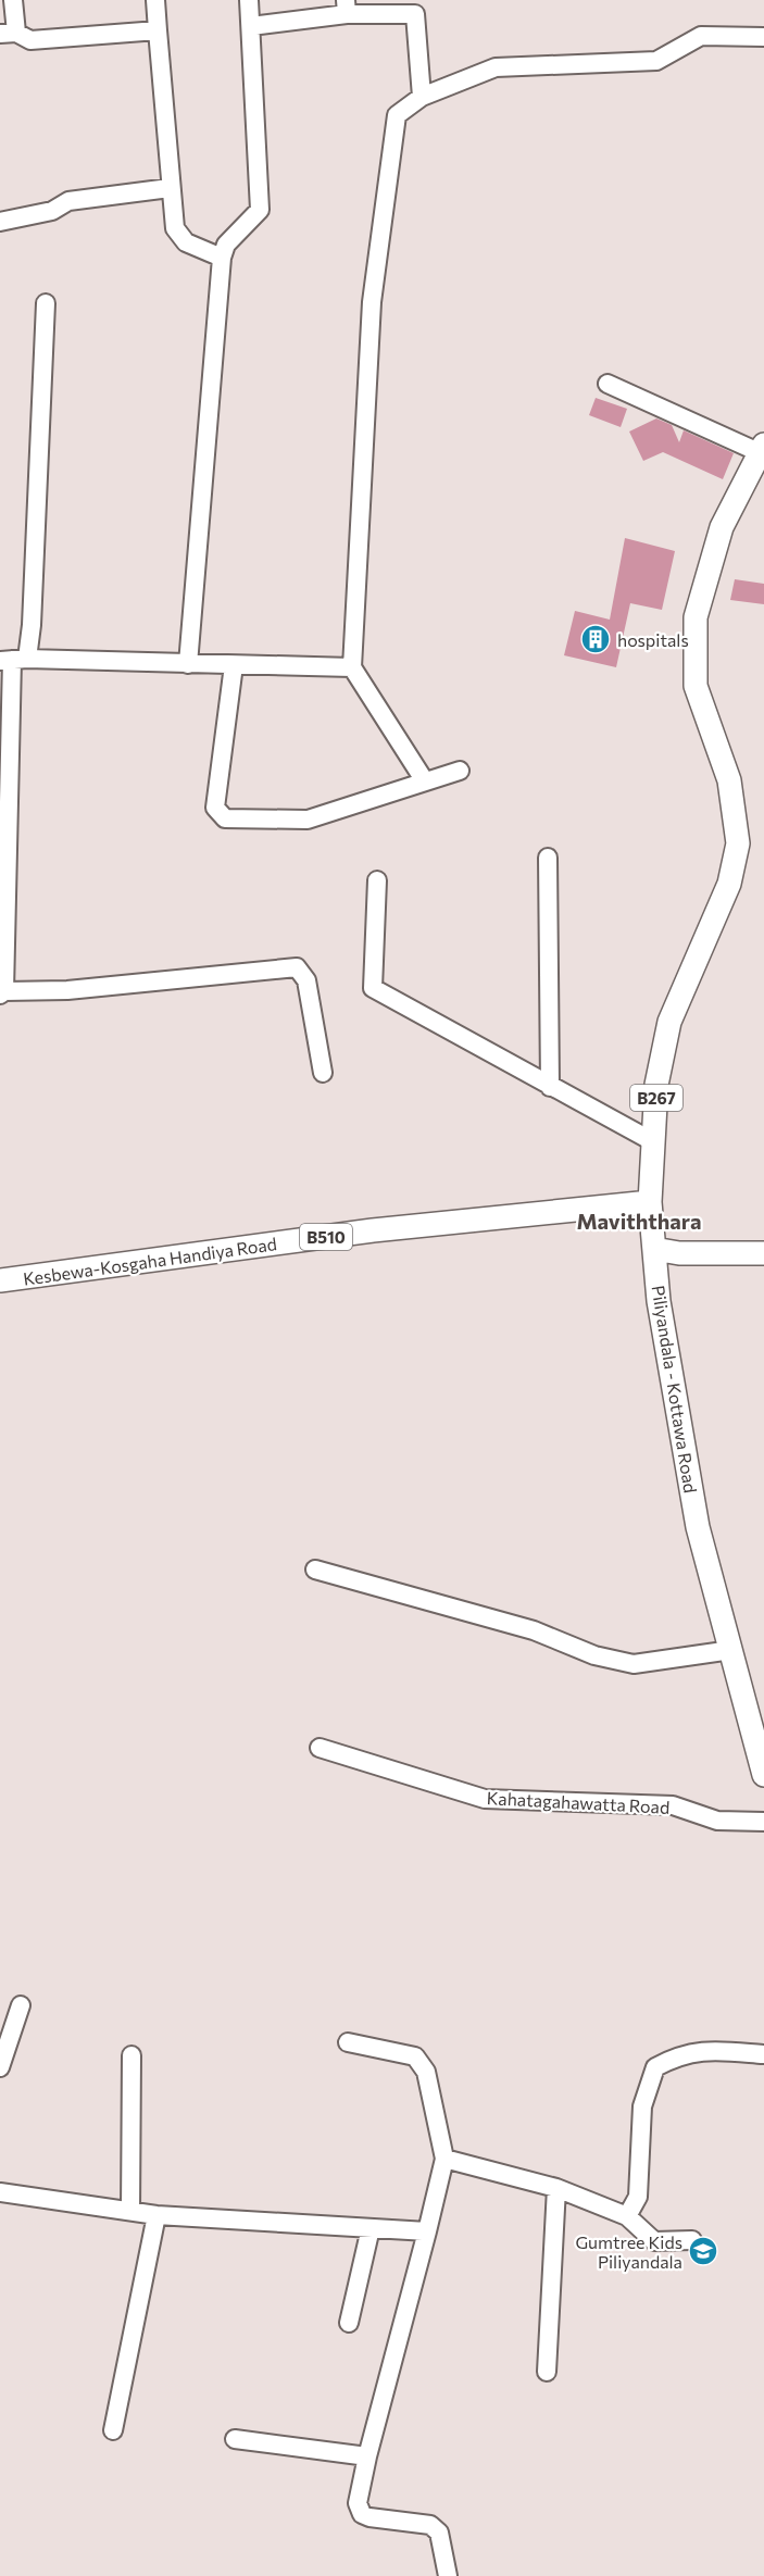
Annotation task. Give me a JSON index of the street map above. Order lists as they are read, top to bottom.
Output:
{
  "streets": {
    "main road": [
      "B267",
      "B510",
      "Kesbewa-Kosgaha Handiya Road",
      "Piliyandala - Kottawa Road"
    ],
    "street": ["Kahatagahawatta Road"]
  },
  "crossings": [
    ["Kesbewa-Kosgaha Handiya Road", "Piliyandala - Kottawa Road"]
  ],
  "districts": ["Maviththara"],
  "places": {
    "building": ["hospitals"],
    "school or university": ["Gumtree Kids Piliyandala"]
  }
}
